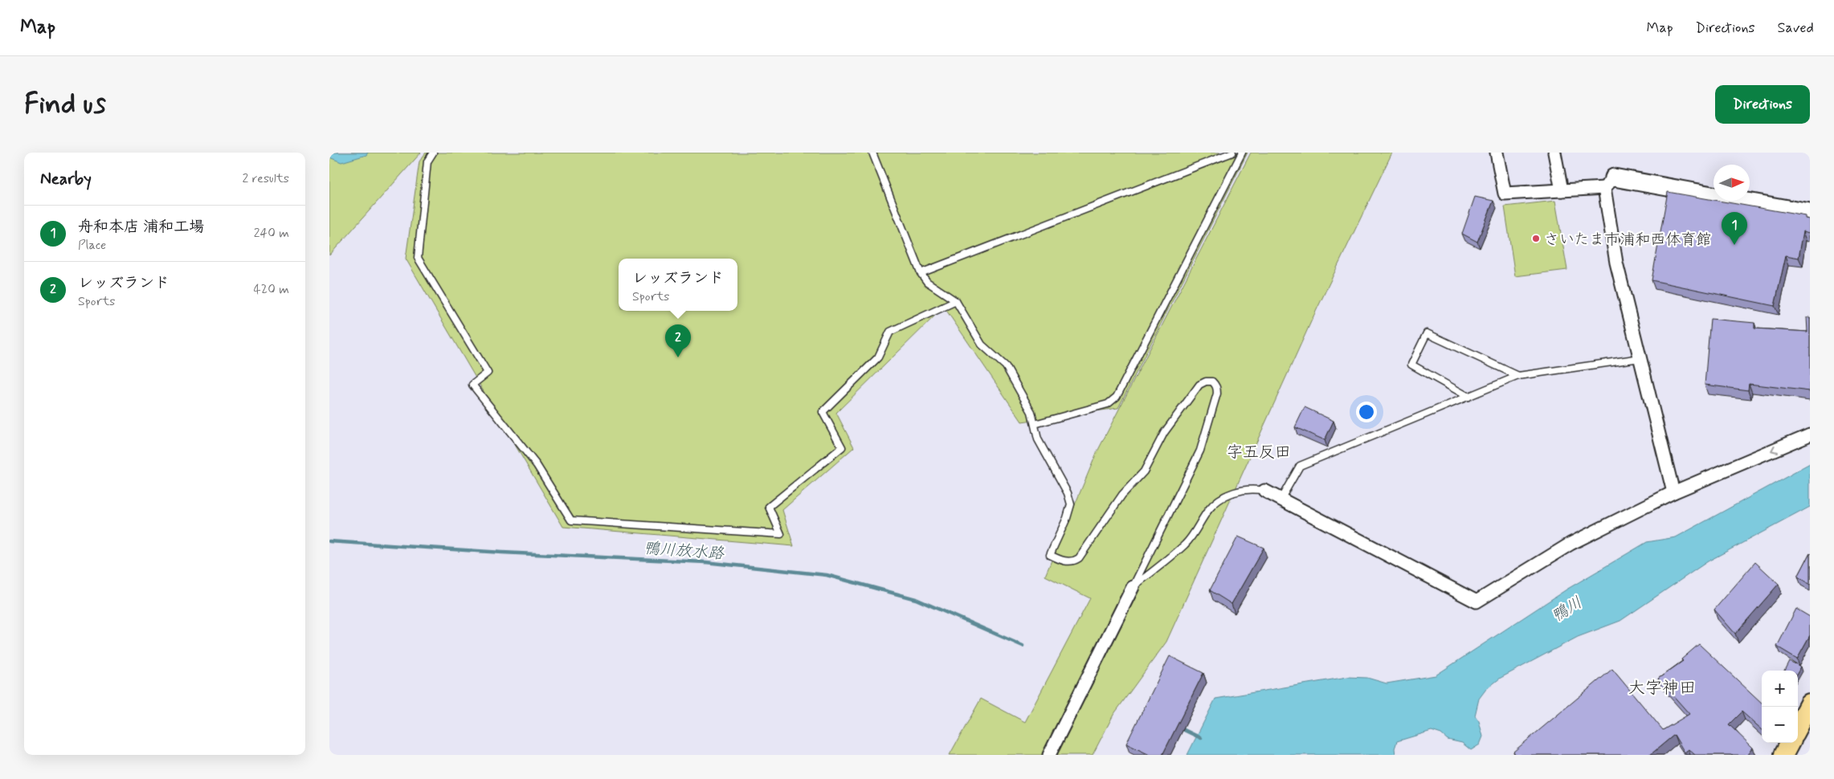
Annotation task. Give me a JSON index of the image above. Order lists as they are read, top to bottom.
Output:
{
  "districts": ["字五反田", "大字神田"],
  "water": ["鴨川放水路", "鴨川"],
  "places": ["さいたま市浦和西体育館"],
  "north": "right",
  "page": {
    "header": "Map",
    "nav": ["Map", "Directions", "Saved"],
    "buttons": "Directions",
    "title": "Find us",
    "heading": ["Nearby", "2 results"],
    "list": [
      {
        "mark": "1",
        "name": "舟和本店 浦和工場",
        "note": "Place",
        "value": "240 m"
      },
      {
        "mark": "2",
        "name": "レッズランド",
        "note": "Sports",
        "value": "420 m"
      }
    ],
    "pins": ["1", "2"],
    "popup": ["レッズランド", "Sports"],
    "map_buttons": ["+", "−"]
  }
}
